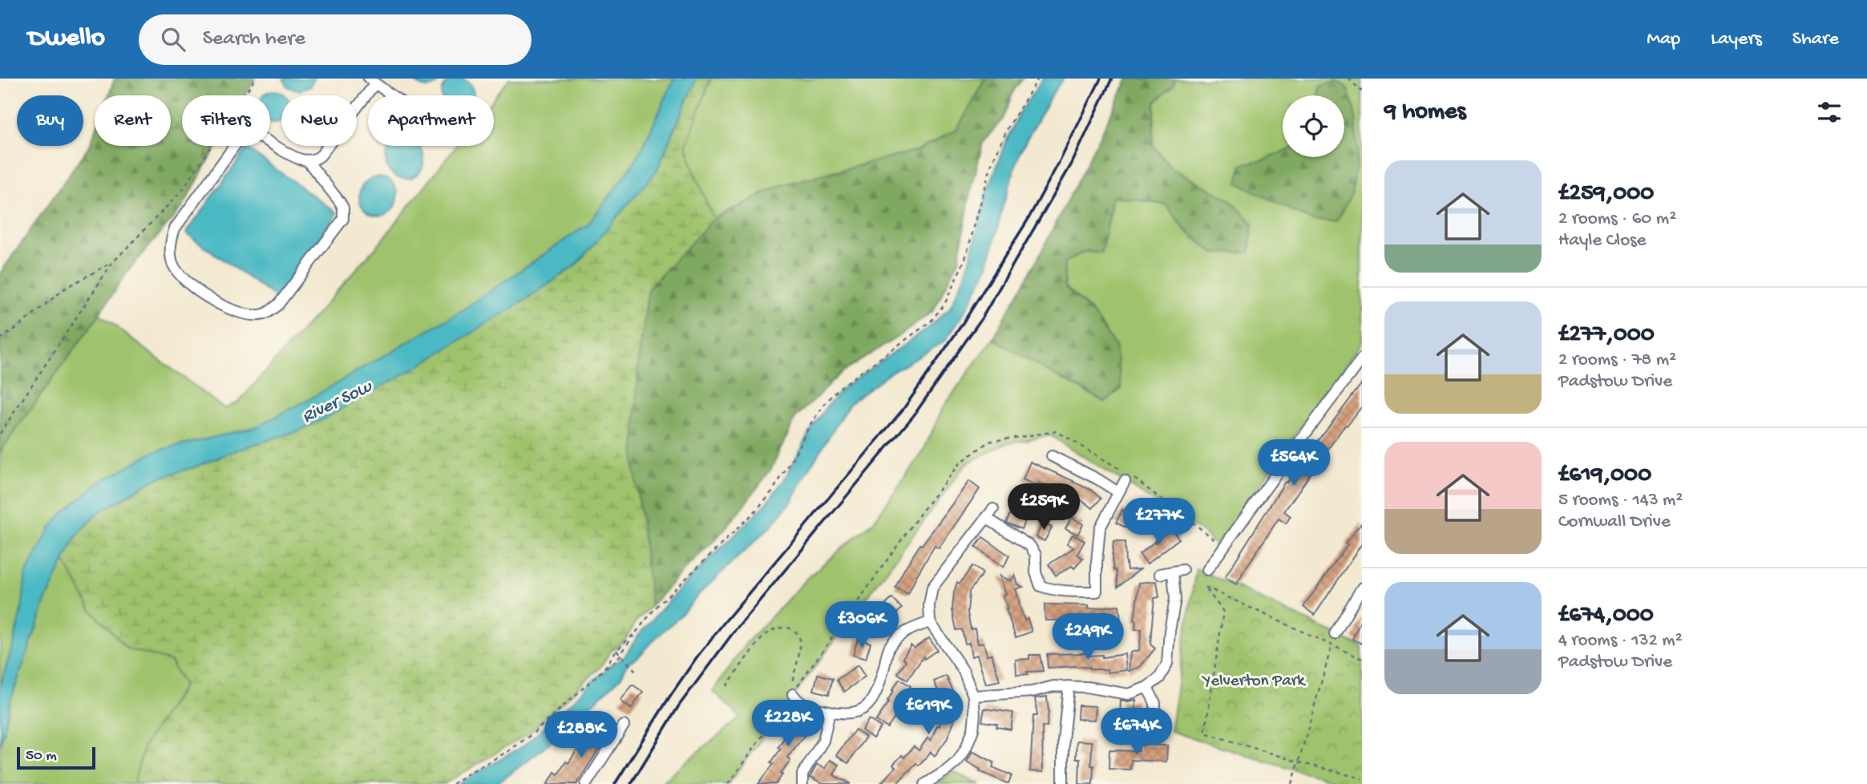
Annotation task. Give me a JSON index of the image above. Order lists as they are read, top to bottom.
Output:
{
  "water": ["River Sow"],
  "parks": ["Yelverton Park"],
  "scale_bar": "50 m",
  "page": {
    "header": "Dwello",
    "search": "Search here",
    "nav": ["Map", "Layers", "Share"],
    "heading": "9 homes",
    "chip": [
      "Buy",
      "Rent",
      "Filters",
      "New",
      "Apartment"
    ],
    "list": [
      {
        "name": "£259,000",
        "note": "2 rooms · 60 m² · Hayle Close"
      },
      {
        "name": "£277,000",
        "note": "2 rooms · 78 m² · Padstow Drive"
      },
      {
        "name": "£619,000",
        "note": "5 rooms · 143 m² · Cornwall Drive"
      },
      {
        "name": "£674,000",
        "note": "4 rooms · 132 m² · Padstow Drive"
      }
    ],
    "price": [
      "£564K",
      "£259K",
      "£277K",
      "£306K",
      "£249K",
      "£619K",
      "£228K",
      "£674K",
      "£288K"
    ],
    "scale": "50 m"
  }
}
